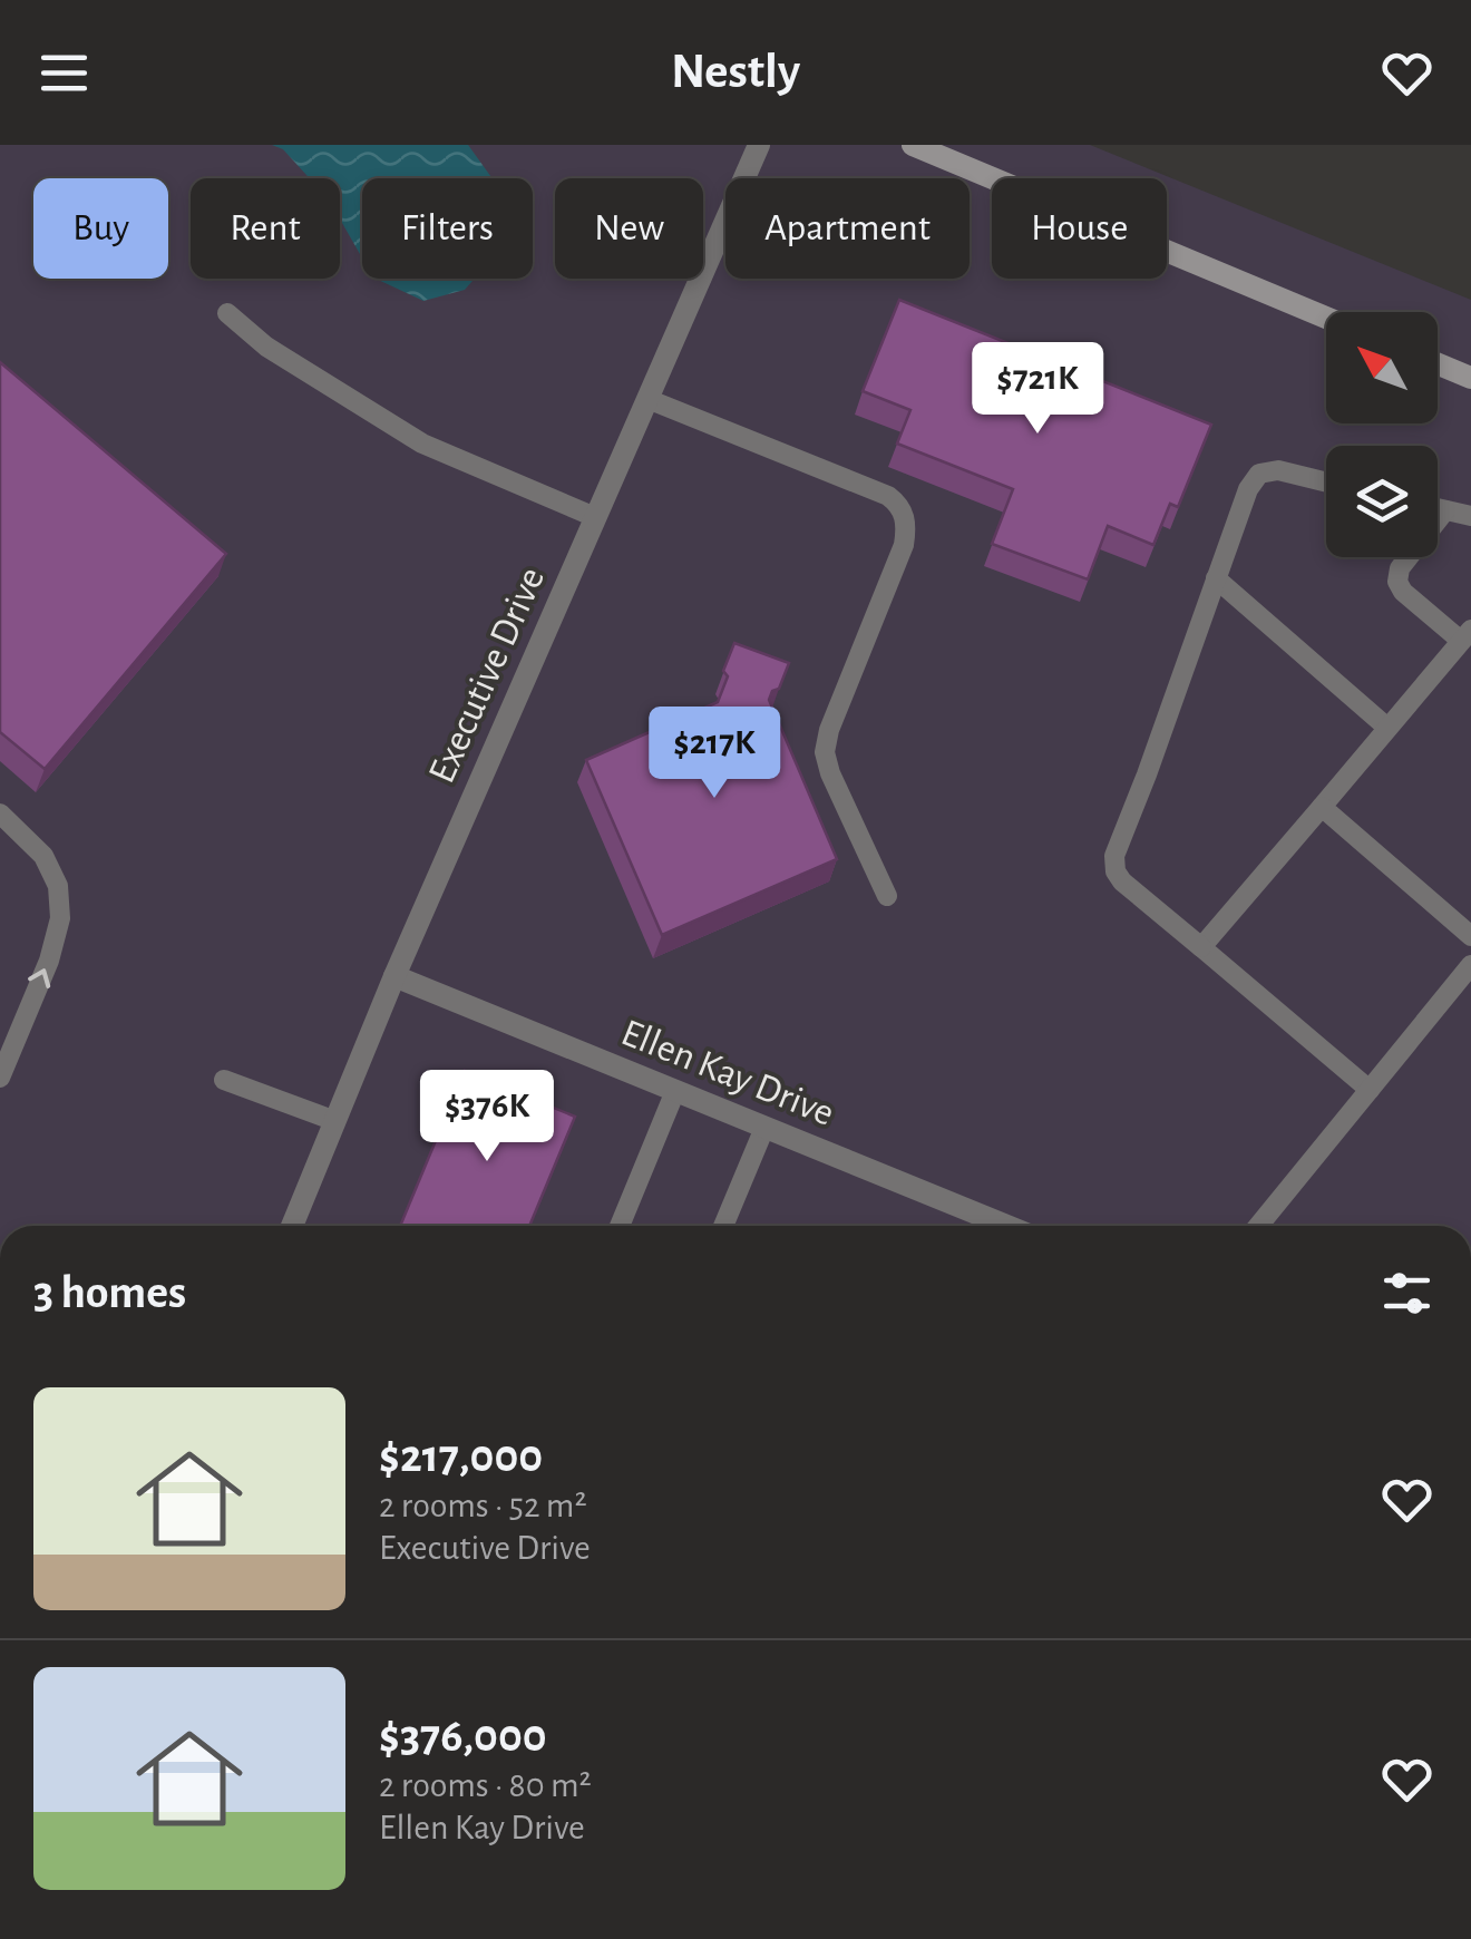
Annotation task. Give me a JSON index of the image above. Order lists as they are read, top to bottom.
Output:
{
  "streets": {
    "street": ["Executive Drive", "Ellen Kay Drive"]
  },
  "crossings": [
    ["Executive Drive", "Ellen Kay Drive"]
  ],
  "north": "top left",
  "page": {
    "header": "Nestly",
    "chip": [
      "Buy",
      "Rent",
      "Filters",
      "New",
      "Apartment",
      "House"
    ],
    "price": ["$721K", "$217K", "$376K"],
    "heading": "3 homes",
    "list": [
      {
        "name": "$217,000",
        "note": "2 rooms · 52 m² · Executive Drive"
      },
      {
        "name": "$376,000",
        "note": "2 rooms · 80 m² · Ellen Kay Drive"
      }
    ]
  }
}
